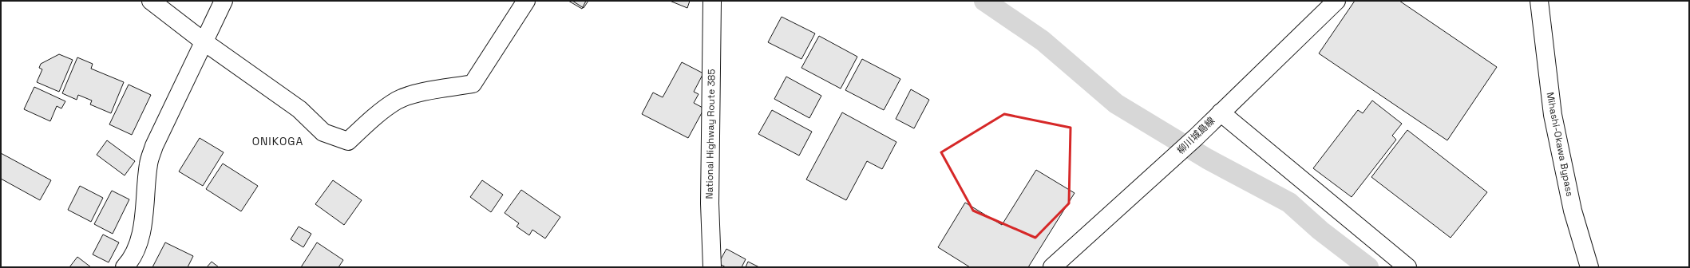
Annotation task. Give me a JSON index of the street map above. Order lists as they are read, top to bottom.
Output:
{
  "streets": {
    "main road": ["National Highway Route 385", "柳川城島線", "Mihashi-Okawa Bypass"]
  },
  "districts": ["ONIKOGA"]
}
